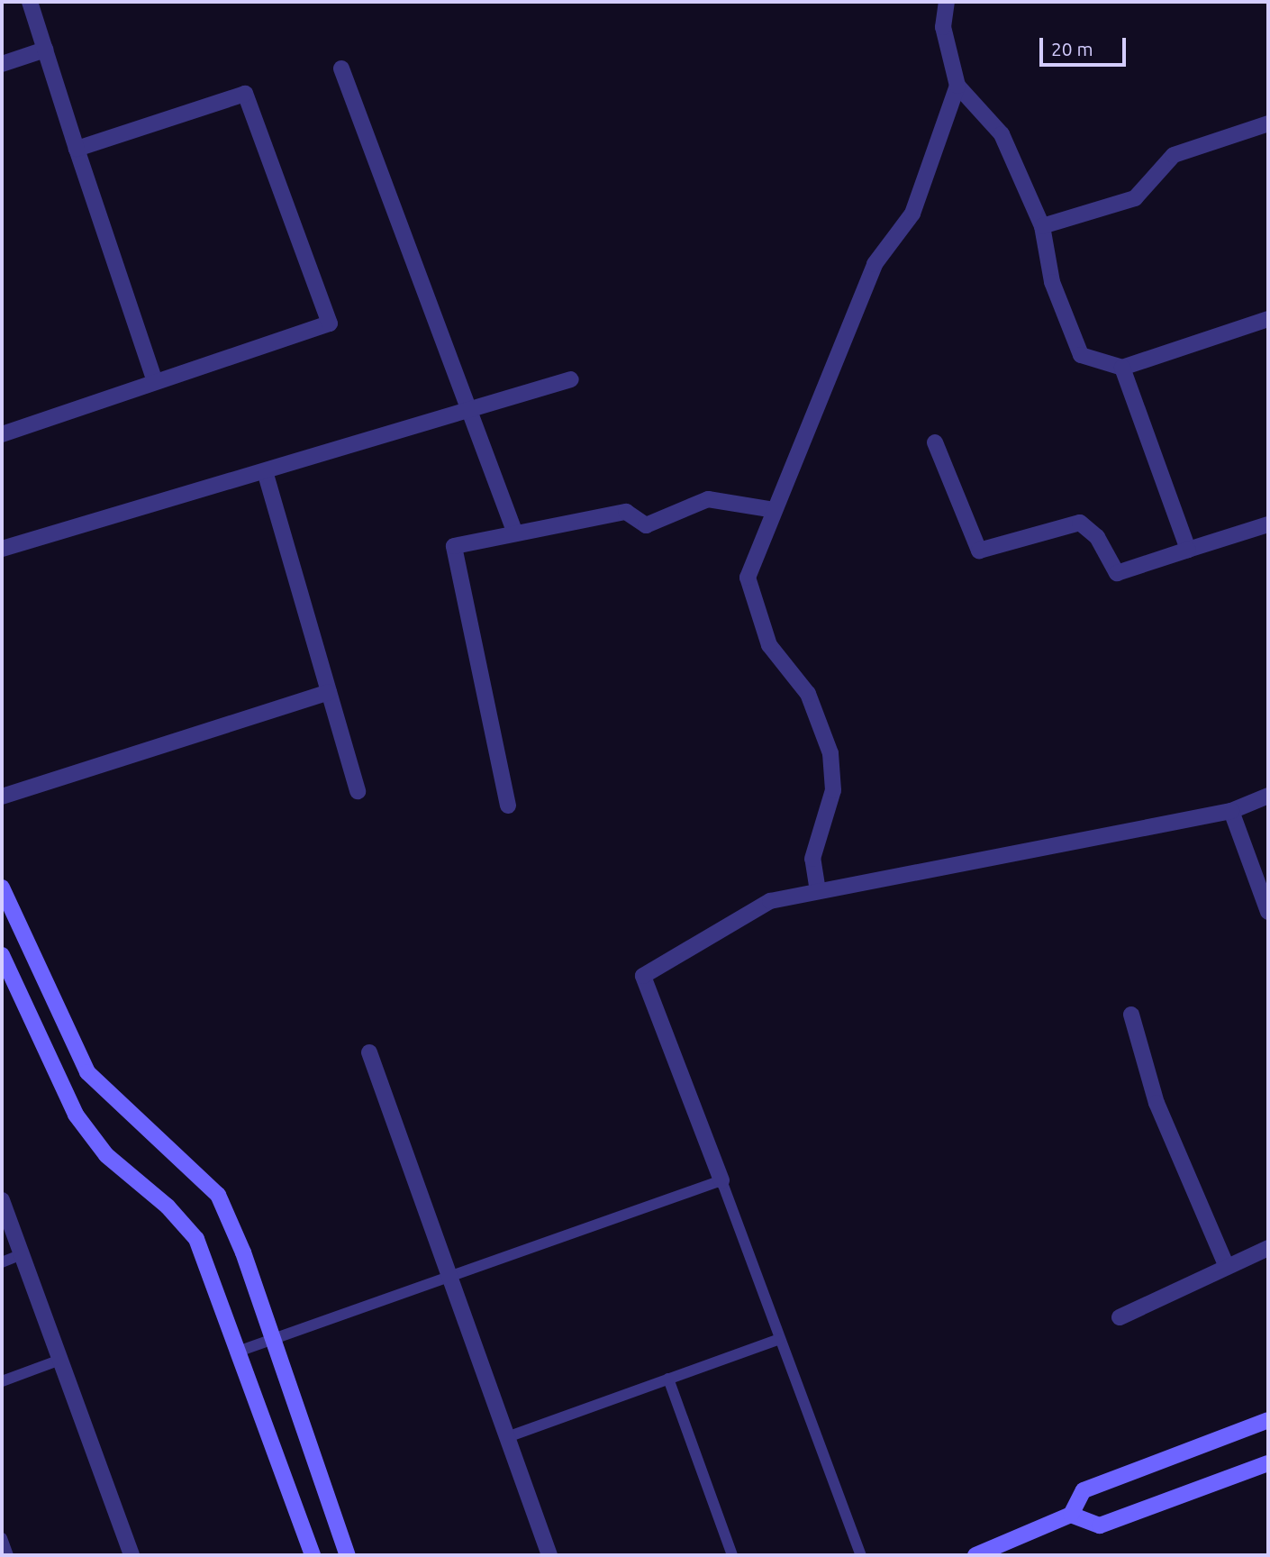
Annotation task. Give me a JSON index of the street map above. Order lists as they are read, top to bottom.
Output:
{
  "scale_bar": "20 m"
}
